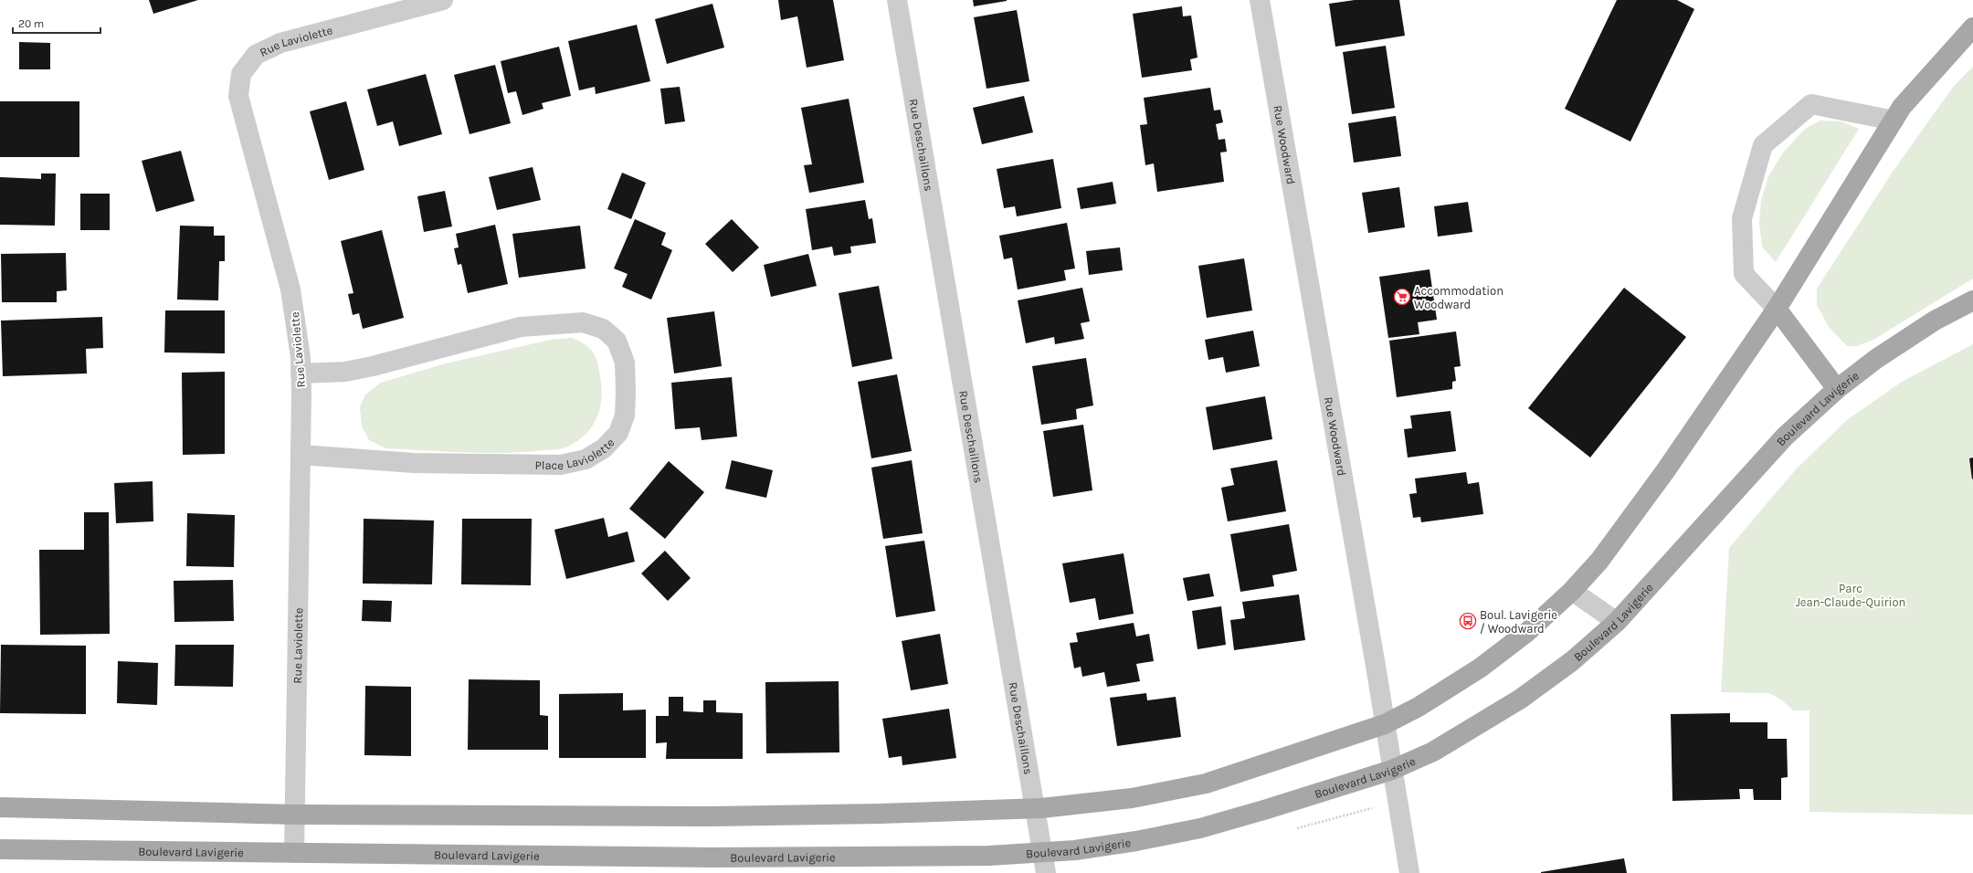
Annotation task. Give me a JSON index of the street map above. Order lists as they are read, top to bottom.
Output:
{
  "streets": {
    "main road": ["Boulevard Lavigerie"],
    "street": [
      "Rue Laviolette",
      "Rue Deschaillons",
      "Rue Woodward",
      "Place Laviolette"
    ]
  },
  "crossings": [
    ["Rue Laviolette", "Boulevard Lavigerie"],
    ["Rue Laviolette", "Place Laviolette"],
    ["Rue Deschaillons", "Boulevard Lavigerie"],
    ["Rue Woodward", "Boulevard Lavigerie"]
  ],
  "parks": ["Parc Jean-Claude-Quirion"],
  "places": {
    "supermarket": ["Accommodation Woodward"],
    "bus stop": ["Boul. Lavigerie / Woodward"]
  },
  "scale_bar": "20 m"
}
